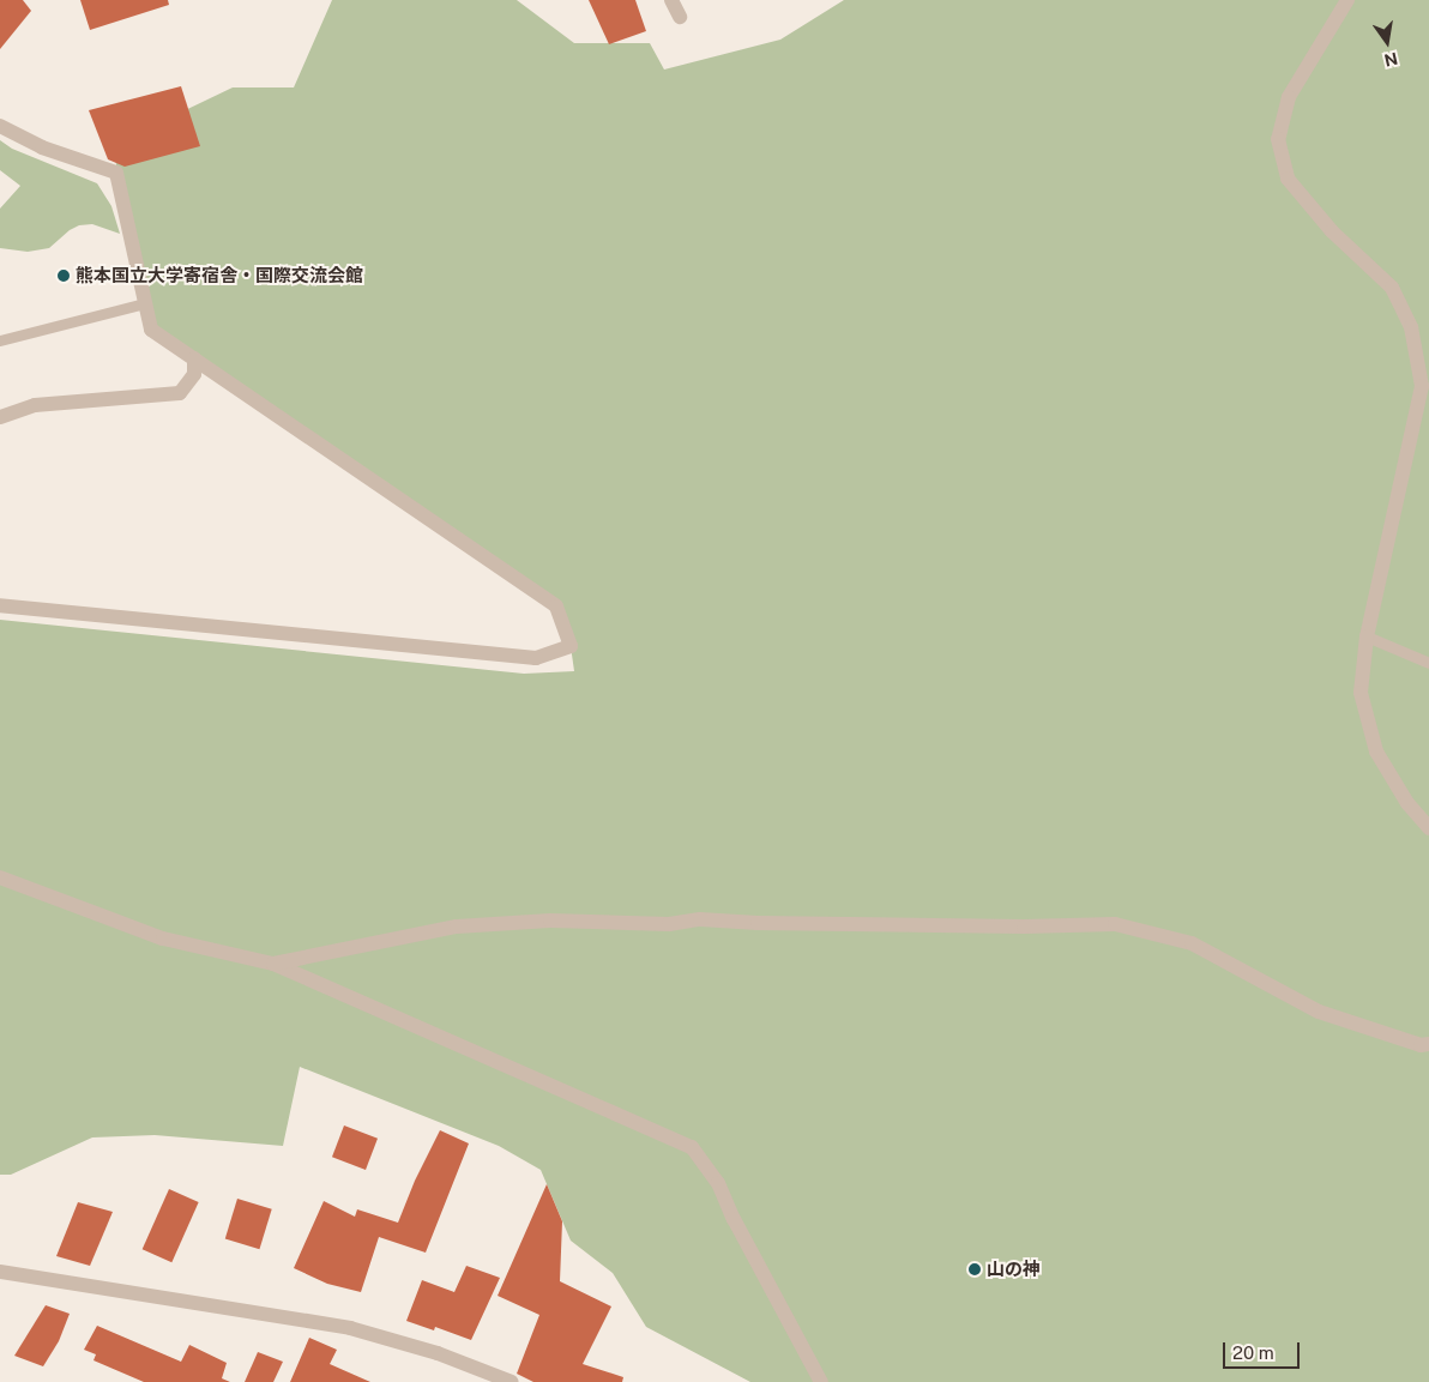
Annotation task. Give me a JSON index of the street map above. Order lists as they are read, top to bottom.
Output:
{
  "places": ["熊本国立大学寄宿舎・国際交流会館", "山の神"],
  "scale_bar": "20 m",
  "north": "bottom"
}
